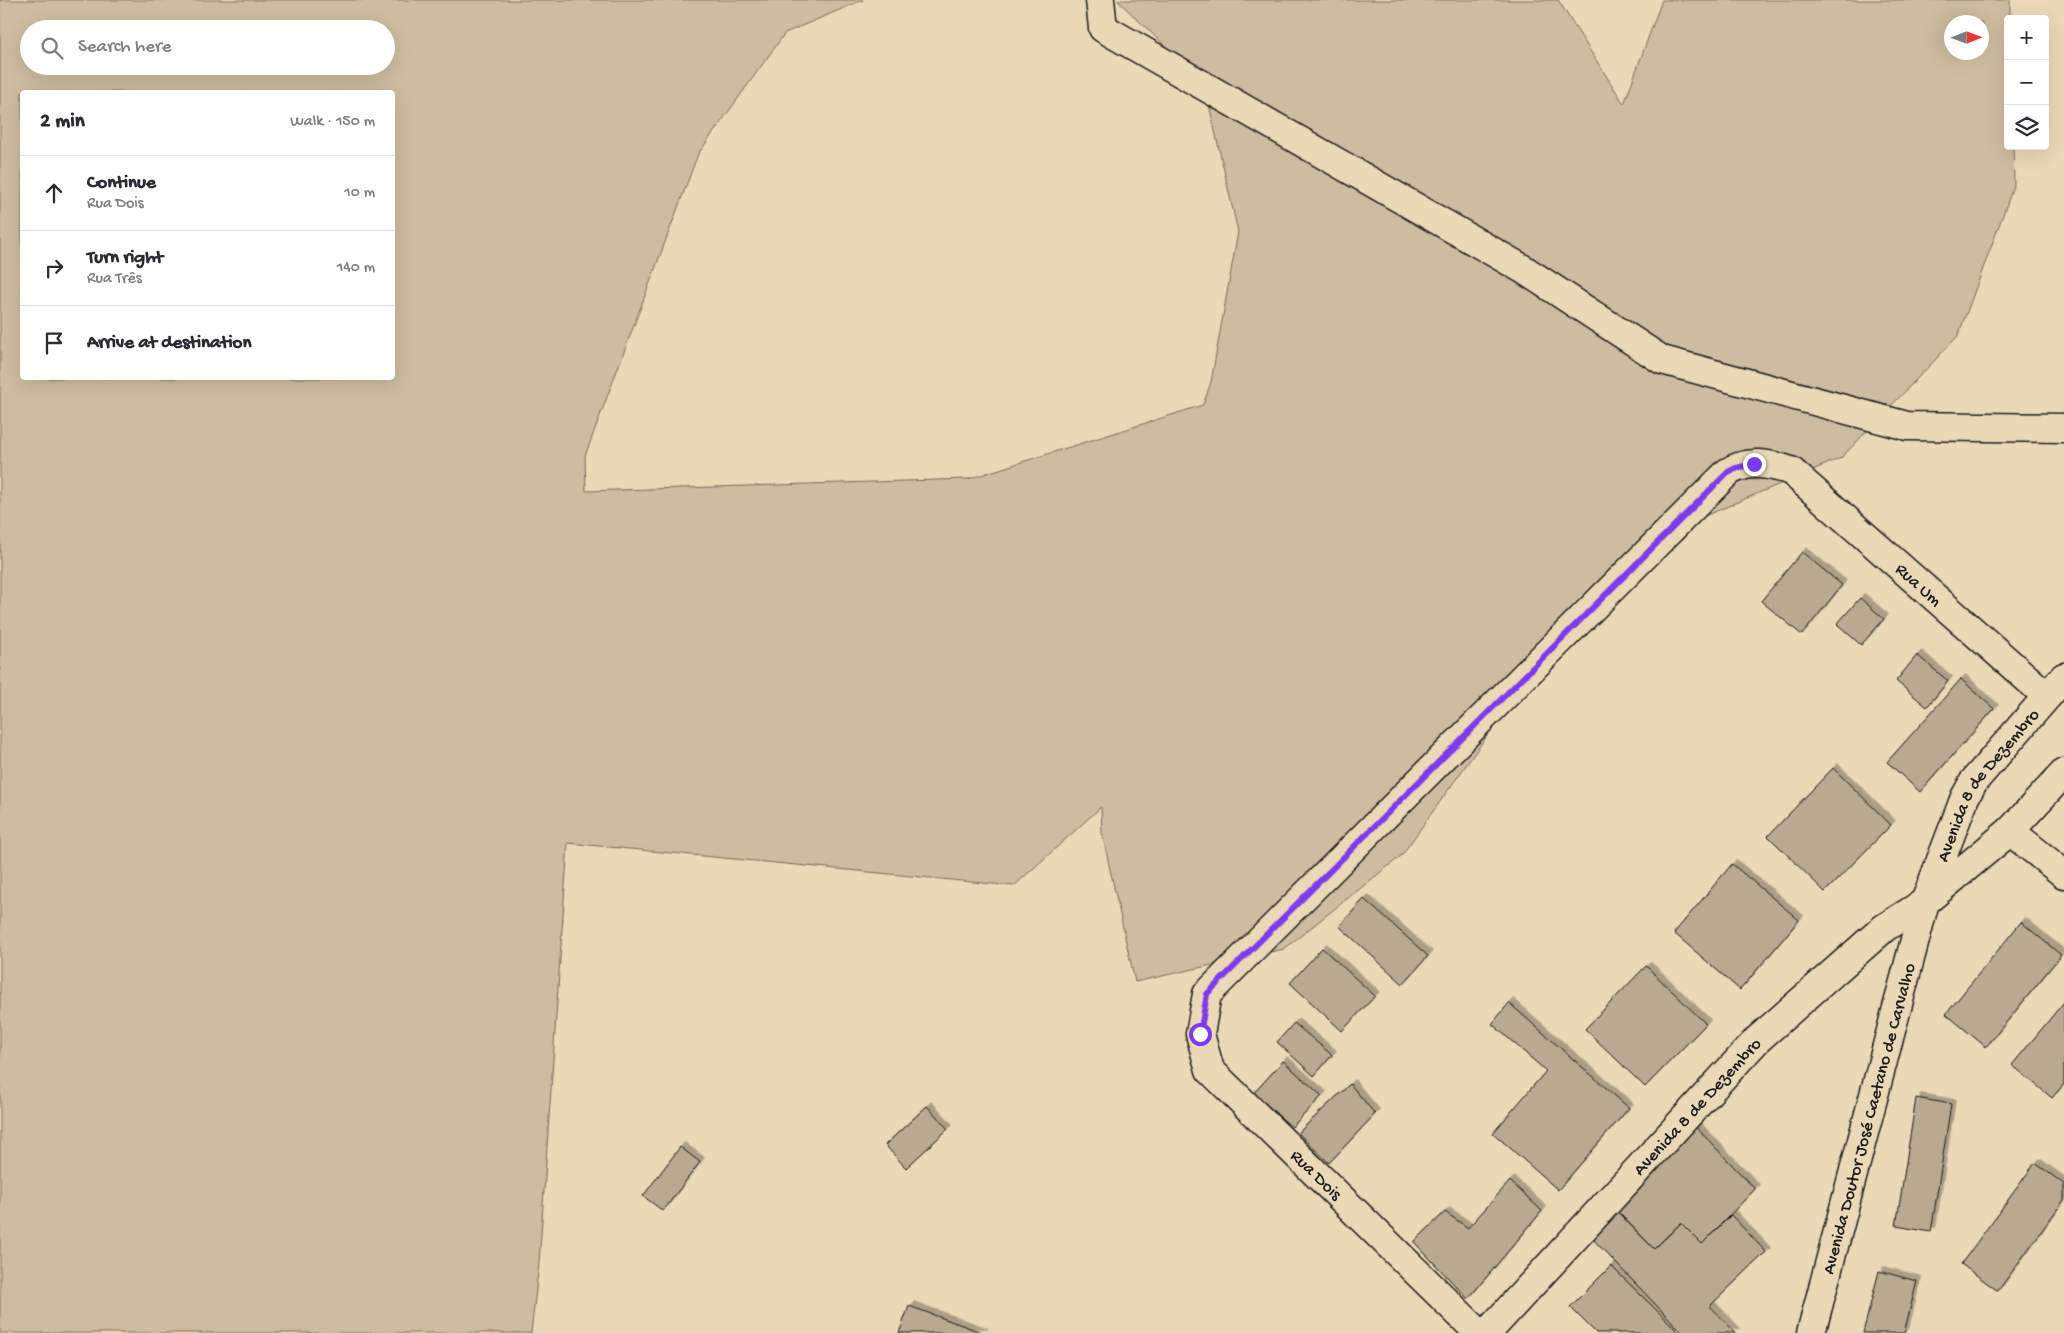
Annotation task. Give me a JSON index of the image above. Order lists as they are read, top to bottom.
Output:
{
  "streets": {
    "street": [
      "Rua Um",
      "Avenida 8 de Dezembro",
      "Avenida Doutor José Caetano de Carvalho",
      "Rua Dois"
    ]
  },
  "crossings": [
    ["Rua Um", "Avenida 8 de Dezembro"],
    ["Rua Um", "Rua Dois"],
    ["Avenida 8 de Dezembro", "Avenida Doutor José Caetano de Carvalho"]
  ],
  "north": "right",
  "page": {
    "map_buttons": ["+", "−"],
    "search": "Search here",
    "heading": ["2 min", "Walk · 150 m"],
    "list": [
      ["Continue", "Rua Dois", "10 m"],
      ["Turn right", "Rua Três", "140 m"],
      "Arrive at destination"
    ]
  }
}
